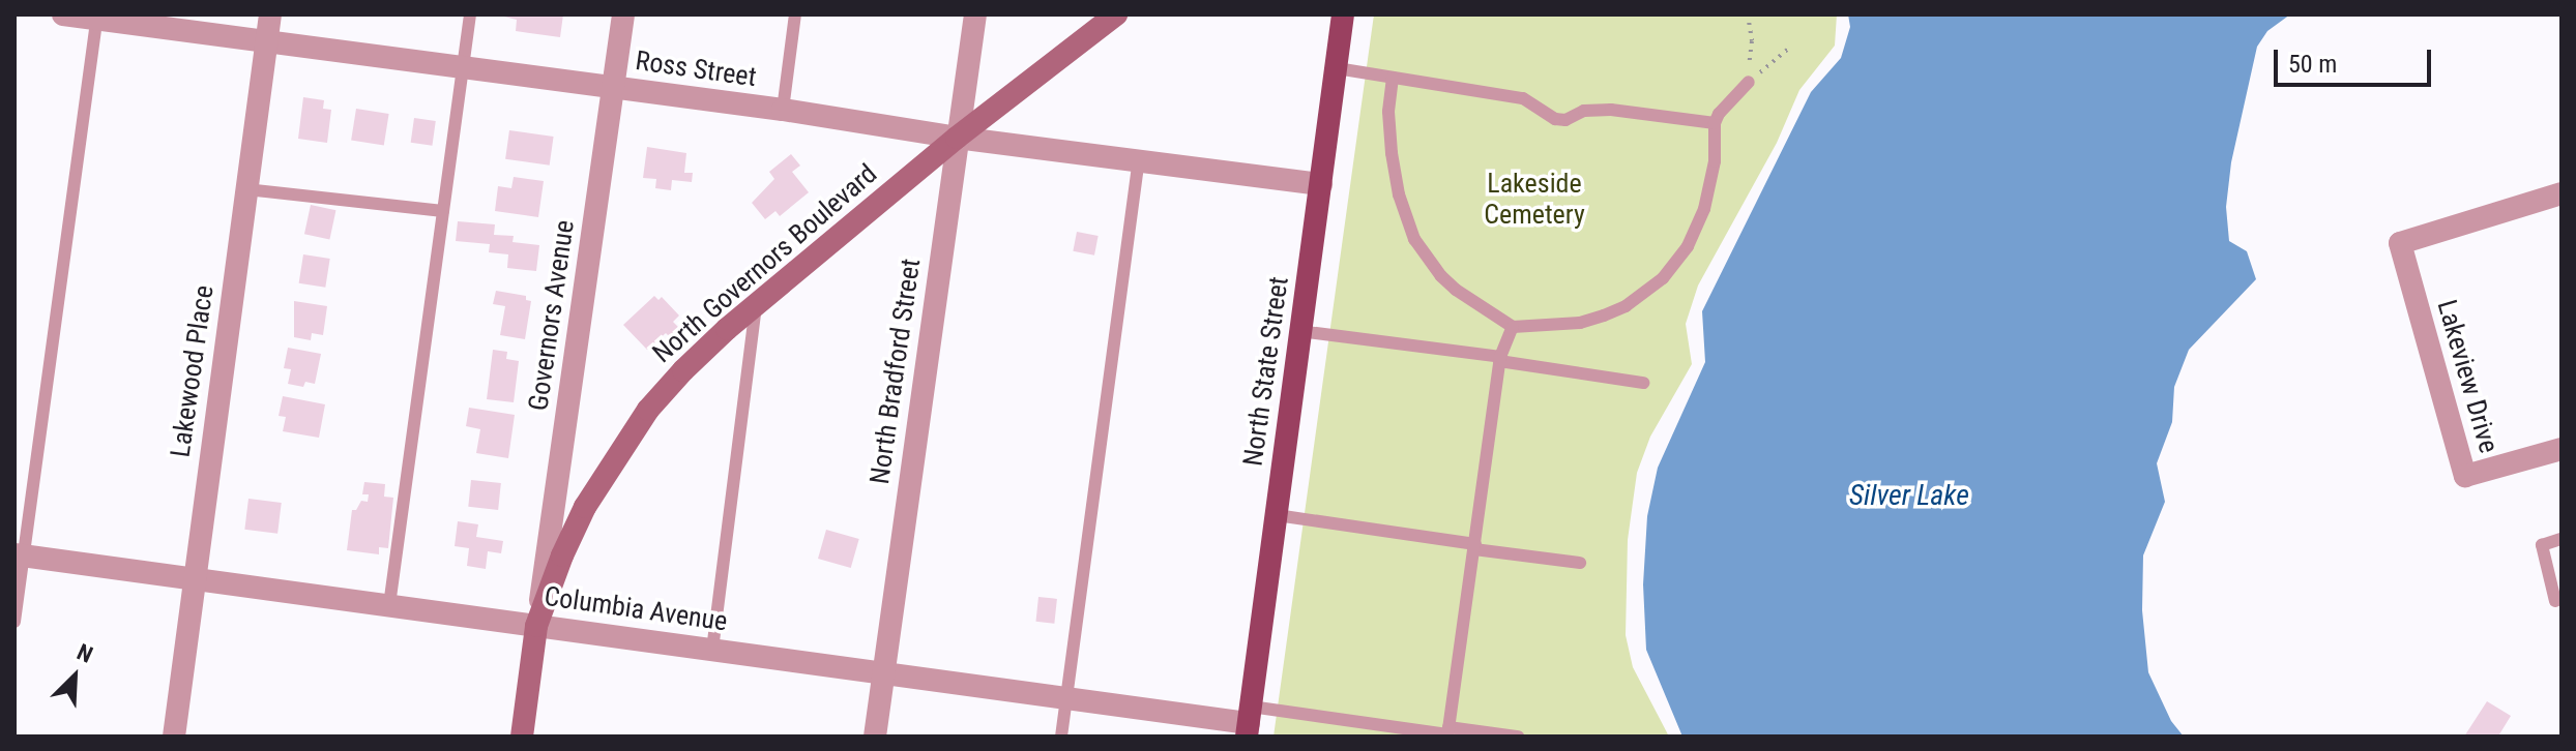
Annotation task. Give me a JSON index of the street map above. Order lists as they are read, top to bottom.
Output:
{
  "streets": {
    "main road": ["North Governors Boulevard", "North State Street"],
    "street": [
      "Ross Street",
      "Governors Avenue",
      "Lakewood Place",
      "North Bradford Street",
      "Lakeview Drive",
      "Columbia Avenue"
    ]
  },
  "crossings": [
    ["Ross Street", "North Governors Boulevard"],
    ["Ross Street", "Governors Avenue"],
    ["Ross Street", "Lakewood Place"],
    ["Ross Street", "North Bradford Street"],
    ["Ross Street", "North State Street"],
    ["North Governors Boulevard", "Governors Avenue"],
    ["North Governors Boulevard", "North Bradford Street"],
    ["North Governors Boulevard", "Columbia Avenue"],
    ["Governors Avenue", "Columbia Avenue"],
    ["Lakewood Place", "Columbia Avenue"],
    ["North Bradford Street", "Columbia Avenue"],
    ["North State Street", "Columbia Avenue"]
  ],
  "water": ["Silver Lake"],
  "parks": ["Lakeside Cemetery"],
  "scale_bar": "50 m",
  "north": "top right"
}
